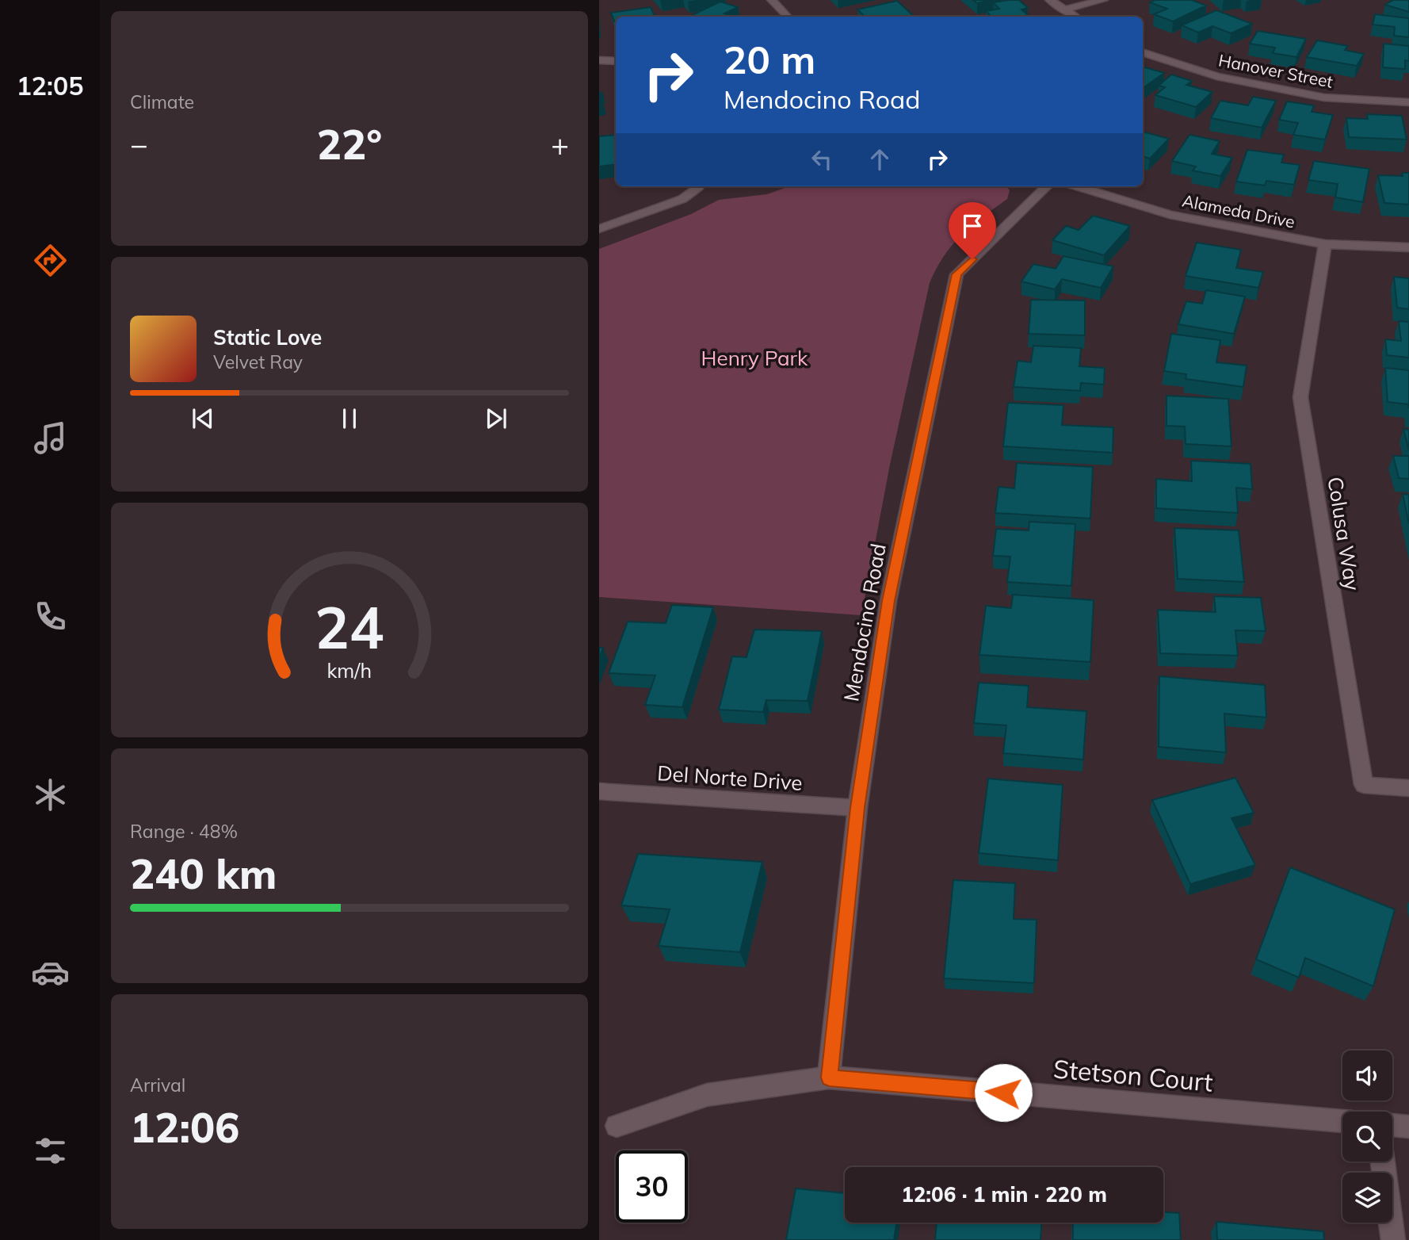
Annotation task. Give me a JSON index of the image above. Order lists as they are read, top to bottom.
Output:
{
  "streets": {
    "street": [
      "Hanover Street",
      "Alameda Drive",
      "Colusa Way",
      "Mendocino Road",
      "Del Norte Drive",
      "Stetson Court"
    ]
  },
  "crossings": [
    ["Alameda Drive", "Colusa Way"],
    ["Mendocino Road", "Del Norte Drive"],
    ["Mendocino Road", "Stetson Court"]
  ],
  "parks": ["Henry Park"],
  "page": {
    "tabs": "12:05",
    "tile": [
      "Climate",
      ["Range · 48%", "240 km"],
      ["Arrival", "12:06"]
    ],
    "turn": ["20 m", "Mendocino Road"],
    "heat": ["−", "22°", "+"],
    "song": ["Static Love", "Velvet Ray"],
    "limit": "30",
    "trip": "12:06 · 1 min · 220 m",
    "gauge": ["24", "km/h"]
  }
}
